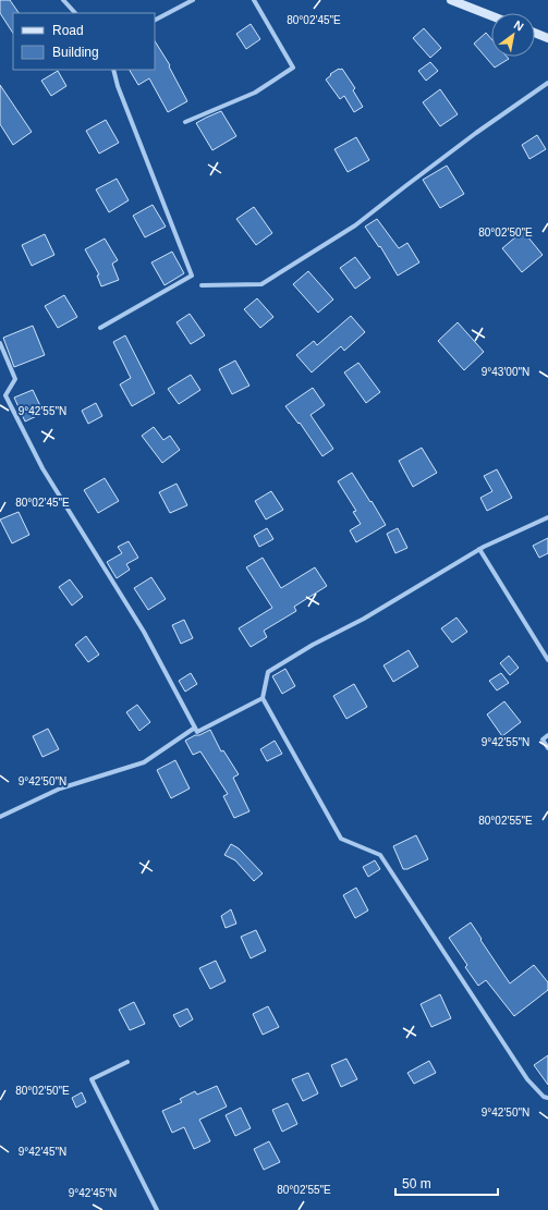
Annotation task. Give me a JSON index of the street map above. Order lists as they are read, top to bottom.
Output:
{
  "legend": ["Road", "Building"],
  "scale_bar": "50 m",
  "north": "top right",
  "coordinates": [
    "80°02'45\"E",
    "80°02'50\"E",
    "9°43'00\"N",
    "9°42'55\"N",
    "9°42'50\"N",
    "80°02'55\"E",
    "9°42'45\"N"
  ]
}
